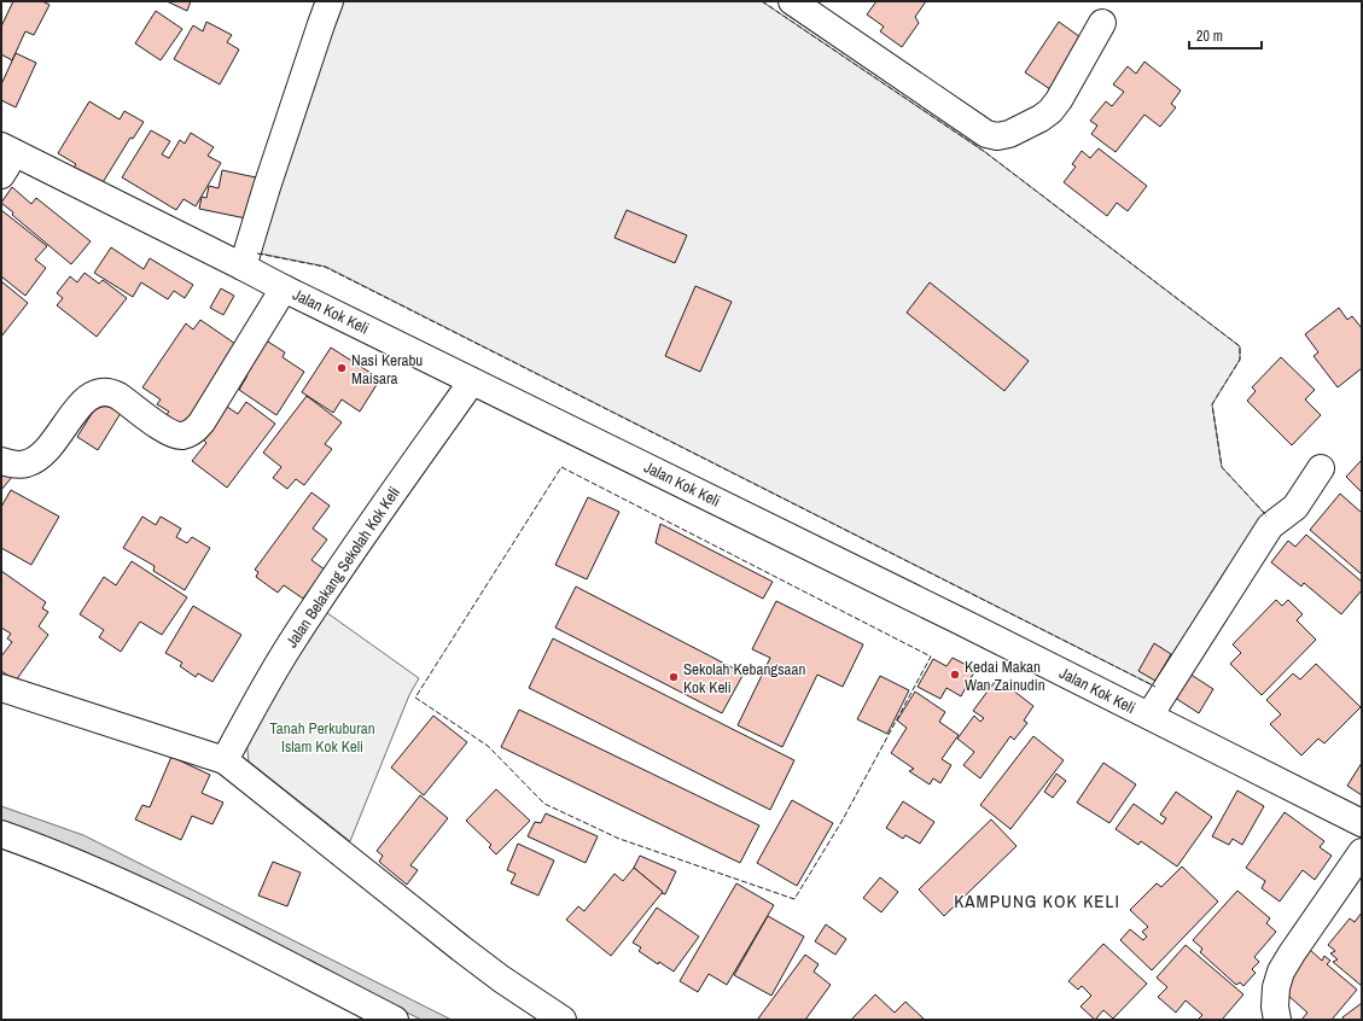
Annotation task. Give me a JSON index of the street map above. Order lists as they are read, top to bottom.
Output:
{
  "streets": {
    "street": ["Jalan Kok Keli", "Jalan Belakang Sekolah Kok Keli"]
  },
  "crossings": [
    ["Jalan Kok Keli", "Jalan Belakang Sekolah Kok Keli"]
  ],
  "districts": ["KAMPUNG KOK KELI"],
  "parks": ["Tanah Perkuburan Islam Kok Keli"],
  "places": ["Nasi Kerabu Maisara", "Kedai Makan Wan Zainudin", "Sekolah Kebangsaan Kok Keli"],
  "scale_bar": "20 m"
}
